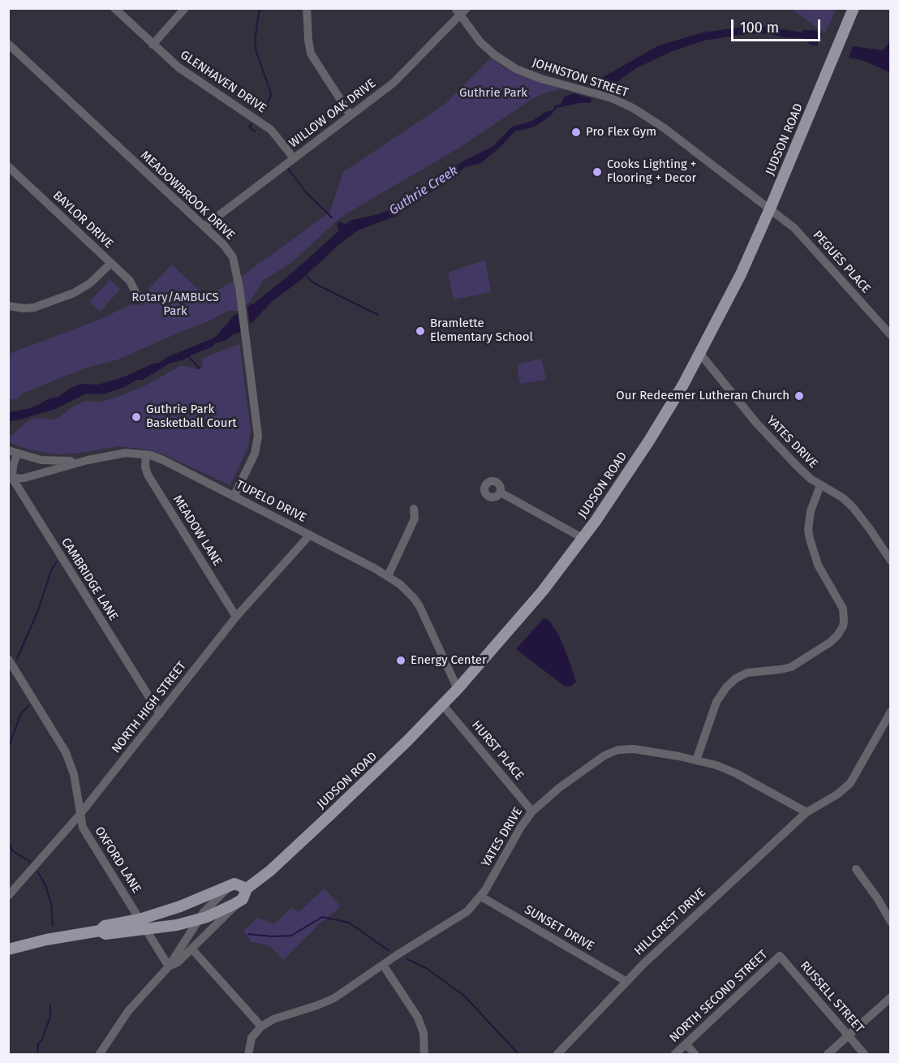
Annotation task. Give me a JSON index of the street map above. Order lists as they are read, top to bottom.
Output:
{
  "streets": {
    "main road": ["JUDSON ROAD"],
    "street": [
      "JOHNSTON STREET",
      "GLENHAVEN DRIVE",
      "WILLOW OAK DRIVE",
      "MEADOWBROOK DRIVE",
      "BAYLOR DRIVE",
      "PEGUES PLACE",
      "YATES DRIVE",
      "TUPELO DRIVE",
      "MEADOW LANE",
      "CAMBRIDGE LANE",
      "NORTH HIGH STREET",
      "HURST PLACE",
      "OXFORD LANE",
      "HILLCREST DRIVE",
      "SUNSET DRIVE",
      "NORTH SECOND STREET",
      "RUSSELL STREET"
    ]
  },
  "crossings": [
    ["JOHNSTON STREET", "WILLOW OAK DRIVE"],
    ["JOHNSTON STREET", "JUDSON ROAD"],
    ["JOHNSTON STREET", "PEGUES PLACE"],
    ["GLENHAVEN DRIVE", "WILLOW OAK DRIVE"],
    ["WILLOW OAK DRIVE", "MEADOWBROOK DRIVE"],
    ["JUDSON ROAD", "PEGUES PLACE"],
    ["JUDSON ROAD", "YATES DRIVE"],
    ["JUDSON ROAD", "TUPELO DRIVE"],
    ["JUDSON ROAD", "HURST PLACE"],
    ["JUDSON ROAD", "OXFORD LANE"],
    ["MEADOWBROOK DRIVE", "TUPELO DRIVE"],
    ["YATES DRIVE", "HURST PLACE"],
    ["YATES DRIVE", "HILLCREST DRIVE"],
    ["YATES DRIVE", "SUNSET DRIVE"],
    ["TUPELO DRIVE", "MEADOW LANE"],
    ["TUPELO DRIVE", "CAMBRIDGE LANE"],
    ["TUPELO DRIVE", "NORTH HIGH STREET"],
    ["MEADOW LANE", "NORTH HIGH STREET"],
    ["CAMBRIDGE LANE", "NORTH HIGH STREET"],
    ["NORTH HIGH STREET", "OXFORD LANE"],
    ["HILLCREST DRIVE", "SUNSET DRIVE"],
    ["NORTH SECOND STREET", "RUSSELL STREET"]
  ],
  "water": ["Guthrie Creek"],
  "parks": ["Guthrie Park", "Rotary/AMBUCS Park"],
  "places": [
    "Pro Flex Gym",
    "Cooks Lighting + Flooring + Decor",
    "Bramlette Elementary School",
    "Our Redeemer Lutheran Church",
    "Guthrie Park Basketball Court",
    "Energy Center"
  ],
  "scale_bar": "100 m"
}
